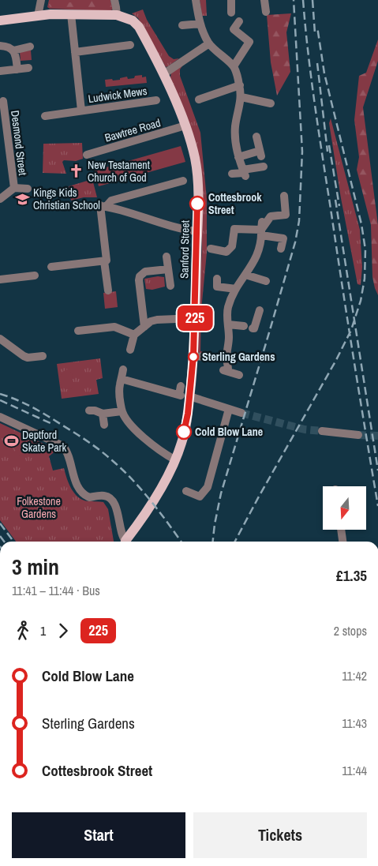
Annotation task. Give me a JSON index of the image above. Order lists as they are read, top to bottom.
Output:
{
  "streets": {
    "main road": ["Sanford Street"],
    "street": ["Ludwick Mews", "Bawtree Road", "Desmond Street"]
  },
  "crossings": [
    ["Ludwick Mews", "Sanford Street"],
    ["Bawtree Road", "Sanford Street"]
  ],
  "parks": ["Folkestone Gardens"],
  "places": {
    "church": ["New Testament Church of God"],
    "school or university": ["Kings Kids Christian School"],
    "other": ["Cottesbrook Street", "Sterling Gardens", "Cold Blow Lane"],
    "sports": ["Deptford Skate Park"]
  },
  "lines": ["bus line 225"],
  "north": "bottom",
  "page": {
    "on_map": "225",
    "heading": ["3 min", "11:41 – 11:44 · Bus", "£1.35"],
    "legs": ["1", "225", "2 stops"],
    "list": [
      {
        "name": "Cold Blow Lane",
        "value": "11:42"
      },
      {
        "name": "Sterling Gardens",
        "value": "11:43"
      },
      {
        "name": "Cottesbrook Street",
        "value": "11:44"
      }
    ],
    "buttons": ["Start", "Tickets"]
  }
}
